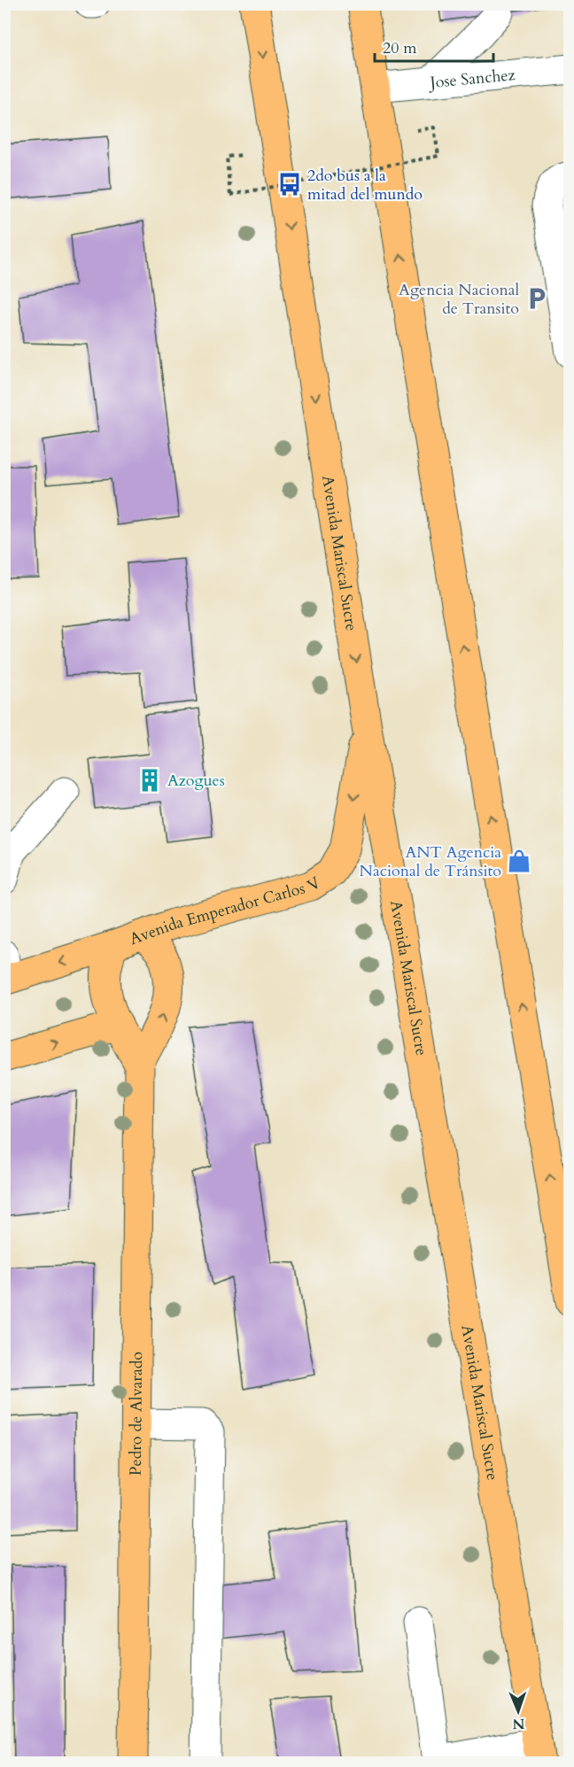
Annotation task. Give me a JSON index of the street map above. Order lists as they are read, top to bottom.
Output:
{
  "streets": {
    "main road": ["Avenida Mariscal Sucre", "Avenida Emperador Carlos V", "Pedro de Alvarado"],
    "street": ["Jose Sanchez"]
  },
  "crossings": [
    ["Avenida Mariscal Sucre", "Avenida Emperador Carlos V"],
    ["Avenida Emperador Carlos V", "Pedro de Alvarado"]
  ],
  "one_way": ["Avenida Emperador Carlos V"],
  "places": {
    "bus stop": ["2do bus a la mitad del mundo"],
    "parking": ["Agencia Nacional de Transito"],
    "building": ["Azogues"],
    "shop": ["ANT Agencia Nacional de Tránsito"]
  },
  "scale_bar": "20 m",
  "north": "bottom"
}
